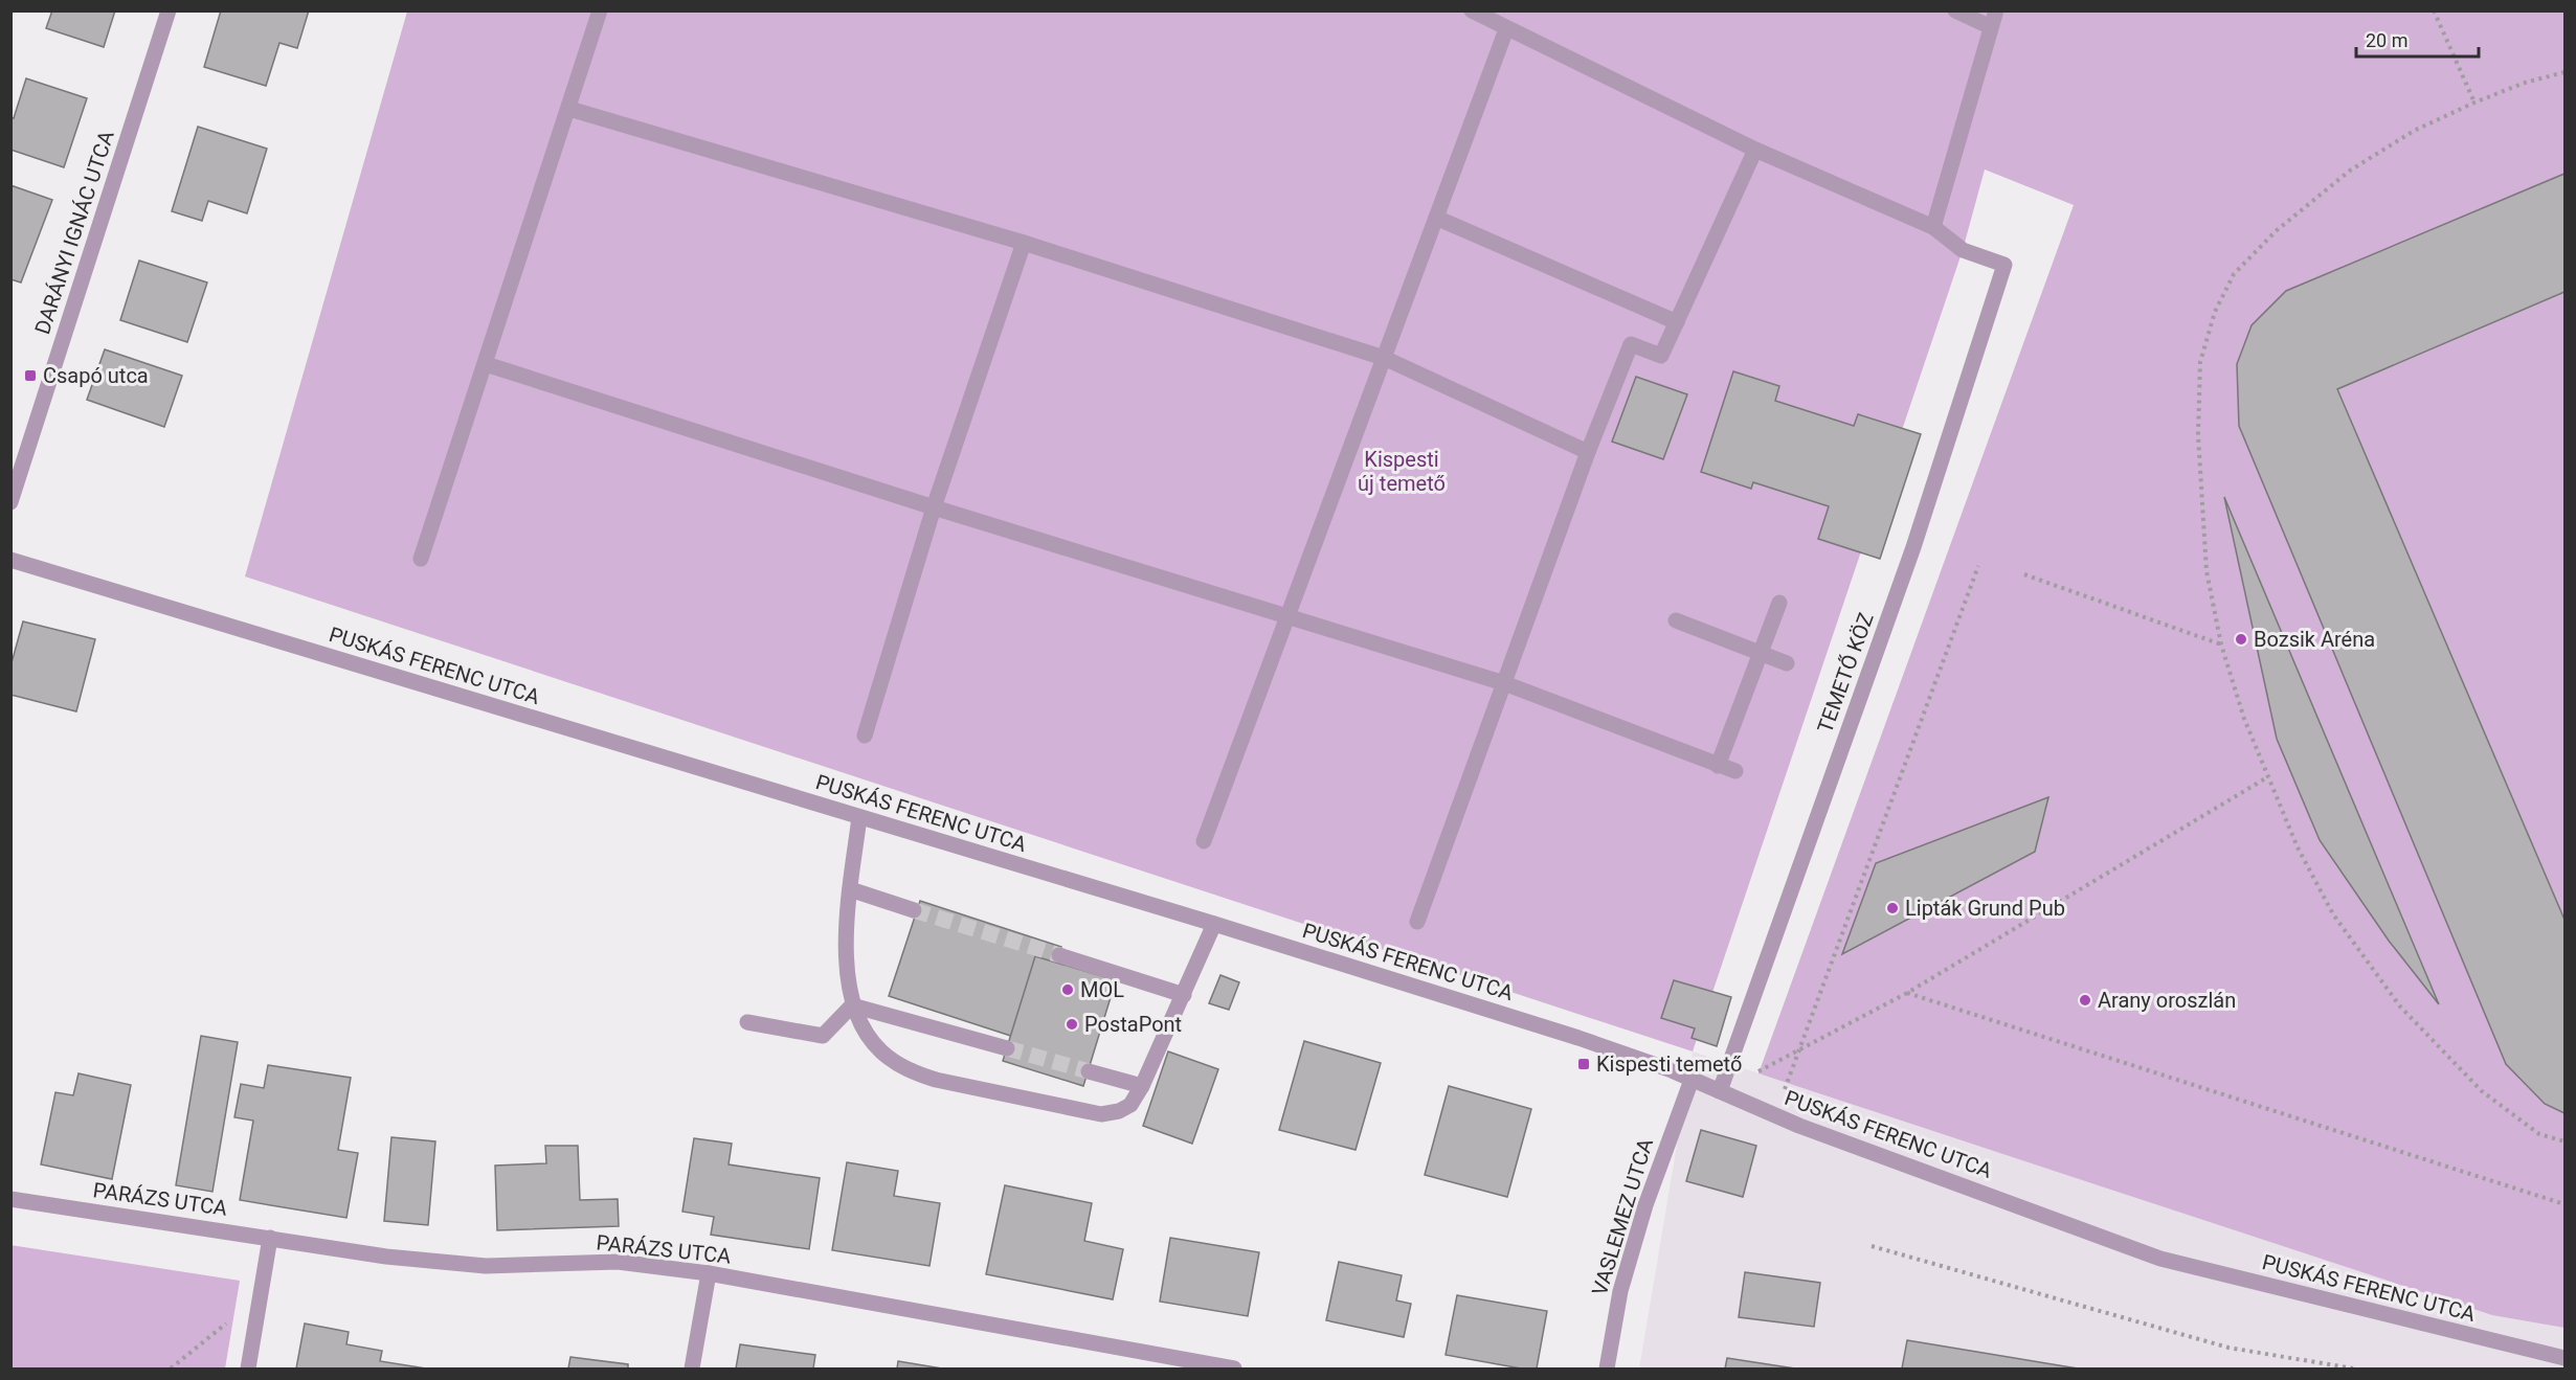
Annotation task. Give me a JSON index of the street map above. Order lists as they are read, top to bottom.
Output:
{
  "streets": {
    "street": [
      "DARÁNYI IGNÁC UTCA",
      "PUSKÁS FERENC UTCA",
      "TEMETŐ KÖZ",
      "PARÁZS UTCA",
      "VASLEMEZ UTCA"
    ]
  },
  "crossings": [
    ["PUSKÁS FERENC UTCA", "TEMETŐ KÖZ"],
    ["PUSKÁS FERENC UTCA", "VASLEMEZ UTCA"]
  ],
  "parks": ["Kispesti új temető"],
  "places": {
    "transit": ["Csapó utca", "Kispesti temető"],
    "other": [
      "Bozsik Aréna",
      "Lipták Grund Pub",
      "MOL",
      "Arany oroszlán",
      "PostaPont"
    ]
  },
  "scale_bar": "20 m"
}
